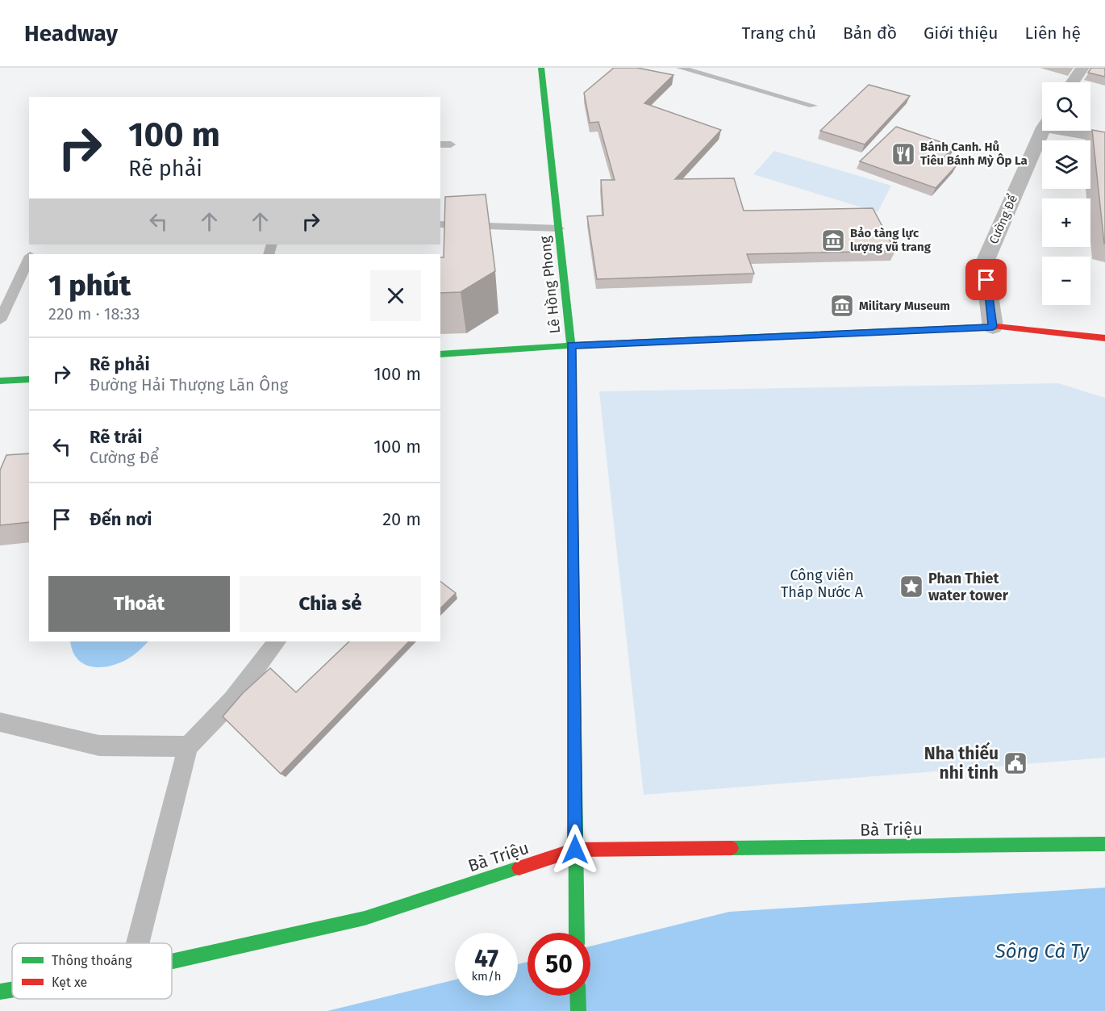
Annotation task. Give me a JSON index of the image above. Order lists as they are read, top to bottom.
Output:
{
  "streets": {
    "street": ["Cường Để", "Lê Hồng Phong", "Bà Triệu"]
  },
  "crossings": [
    ["Lê Hồng Phong", "Bà Triệu"]
  ],
  "water": ["Sông Cà Ty"],
  "parks": ["Công viên Tháp Nước A"],
  "places": {
    "restaurant": ["Bánh Canh. Hů Tiêu Bánh Mỳ Ôp La"],
    "museum": ["Bảo tàng lực lượng vũ trang", "Military Museum"],
    "place": ["Phan Thiet water tower"],
    "public building": ["Nha thiếu nhi tinh"]
  },
  "legend": ["Thông thoáng", "Kẹt xe"],
  "page": {
    "header": "Headway",
    "nav": [
      "Trang chủ",
      "Bản đồ",
      "Giới thiệu",
      "Liên hệ"
    ],
    "map_buttons": ["+", "−"],
    "turn": ["100 m", "Rẽ phải"],
    "heading": ["1 phút", "220 m · 18:33"],
    "list": [
      {
        "name": "Rẽ phải",
        "note": "Đường Hải Thượng Lãn Ông",
        "value": "100 m"
      },
      {
        "name": "Rẽ trái",
        "note": "Cường Để",
        "value": "100 m"
      },
      {
        "name": "Đến nơi",
        "value": "20 m"
      }
    ],
    "buttons": ["Thoát", "Chia sẻ"],
    "speed": "47 km/h",
    "limit": "50"
  }
}
